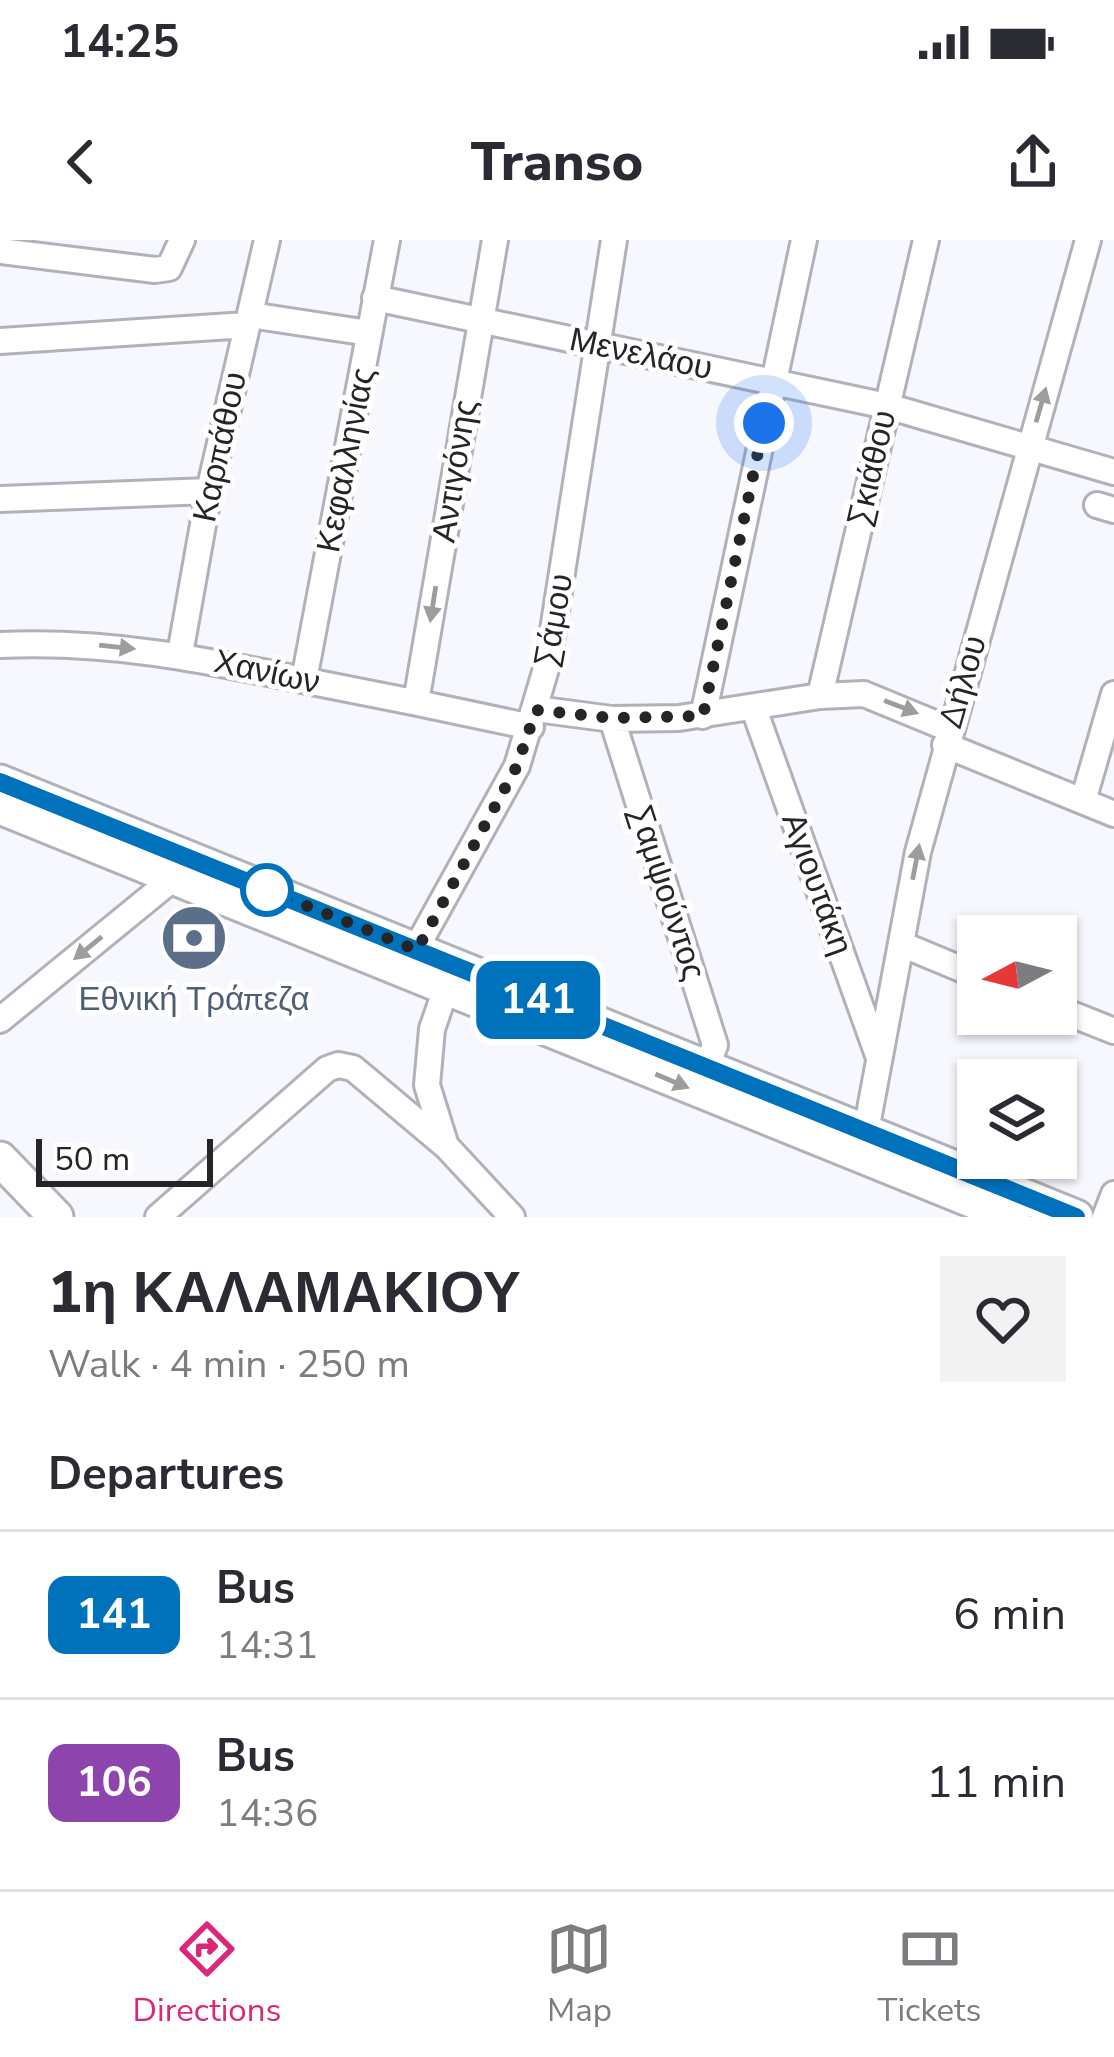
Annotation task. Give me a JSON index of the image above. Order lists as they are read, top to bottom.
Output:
{
  "streets": {
    "street": [
      "Μενελάου",
      "Καρπάθου",
      "Κεφαλληνίας",
      "Σκιάθου",
      "Αντιγόνης",
      "Σάμου",
      "Χανίων",
      "Δήλου",
      "Αγιουτάκη",
      "Σαμψούντος"
    ]
  },
  "crossings": [
    ["Μενελάου", "Κεφαλληνίας"],
    ["Μενελάου", "Σκιάθου"],
    ["Μενελάου", "Αντιγόνης"],
    ["Μενελάου", "Σάμου"],
    ["Μενελάου", "Δήλου"],
    ["Καρπάθου", "Χανίων"],
    ["Κεφαλληνίας", "Χανίων"],
    ["Σκιάθου", "Χανίων"],
    ["Αντιγόνης", "Χανίων"],
    ["Σάμου", "Χανίων"],
    ["Χανίων", "Δήλου"],
    ["Χανίων", "Αγιουτάκη"],
    ["Χανίων", "Σαμψούντος"],
    ["Δήλου", "Αγιουτάκη"]
  ],
  "one_way": ["Αντιγόνης", "Δήλου"],
  "places": {
    "bank": ["Εθνική Τράπεζα"]
  },
  "lines": ["bus line 141"],
  "scale_bar": "50 m",
  "north": "left",
  "page": {
    "status": "14:25",
    "header": "Transo",
    "on_map": "141",
    "scale": "50 m",
    "heading": [
      ["1η ΚΑΛΑΜΑΚΙΟΥ", "Walk · 4 min · 250 m"],
      "Departures"
    ],
    "list": [
      {
        "mark": "141",
        "name": "Bus",
        "note": "14:31",
        "value": "6 min"
      },
      {
        "mark": "106",
        "name": "Bus",
        "note": "14:36",
        "value": "11 min"
      }
    ],
    "tabs": ["Directions", "Map", "Tickets"]
  }
}
